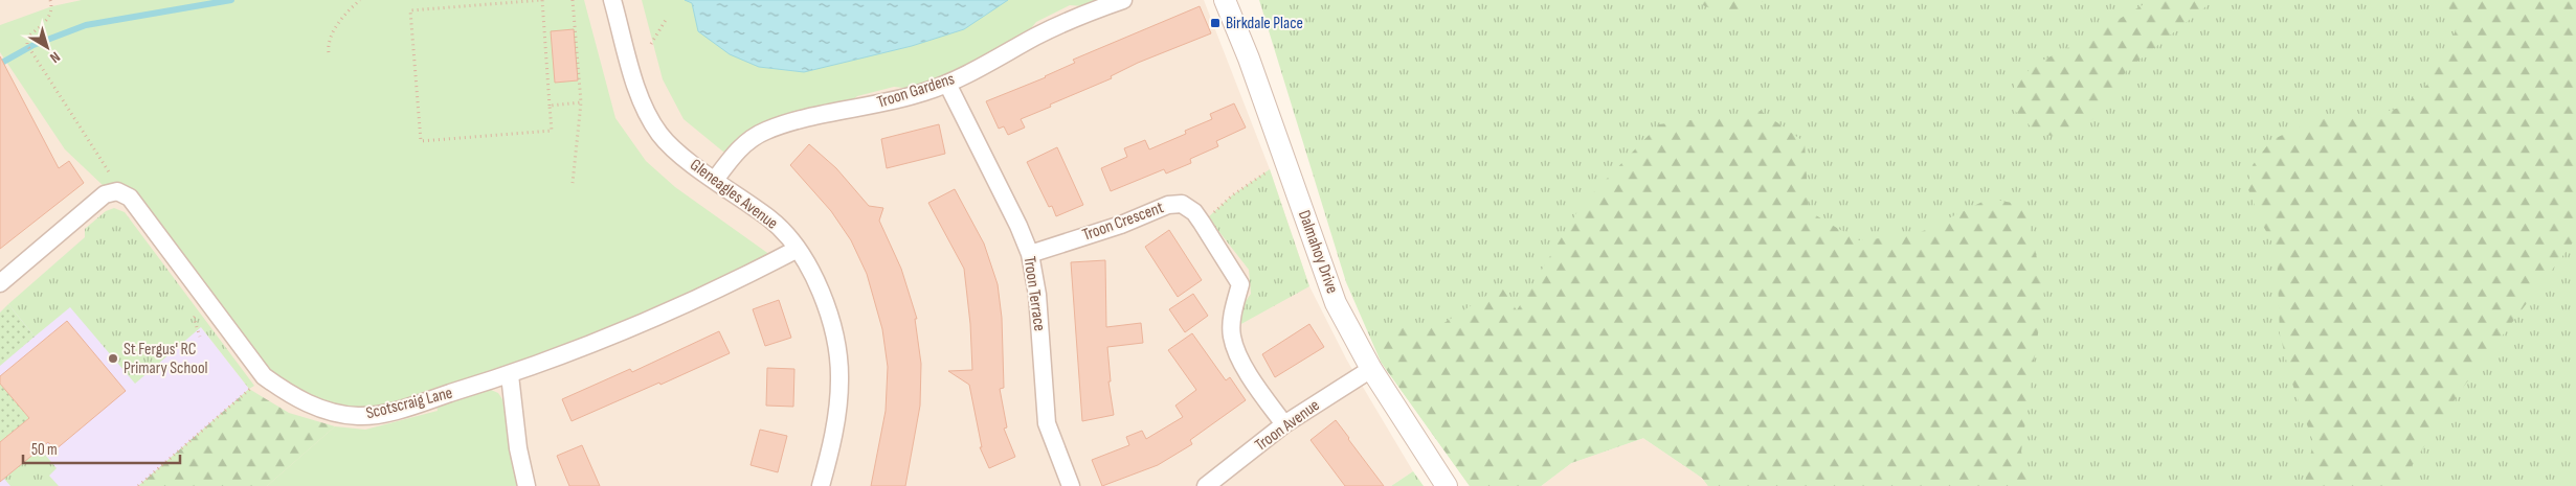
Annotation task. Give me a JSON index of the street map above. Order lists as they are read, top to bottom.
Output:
{
  "streets": {
    "street": [
      "Troon Gardens",
      "Gleneagles Avenue",
      "Troon Crescent",
      "Dalmahoy Drive",
      "Troon Terrace",
      "Scotscraig Lane",
      "Troon Avenue"
    ]
  },
  "crossings": [
    ["Troon Gardens", "Gleneagles Avenue"],
    ["Troon Gardens", "Troon Terrace"],
    ["Gleneagles Avenue", "Scotscraig Lane"],
    ["Troon Crescent", "Troon Terrace"],
    ["Troon Crescent", "Troon Avenue"],
    ["Dalmahoy Drive", "Troon Avenue"]
  ],
  "places": {
    "transit": ["Birkdale Place"],
    "other": ["St Fergus' RC Primary School"]
  },
  "scale_bar": "50 m",
  "north": "bottom right"
}
